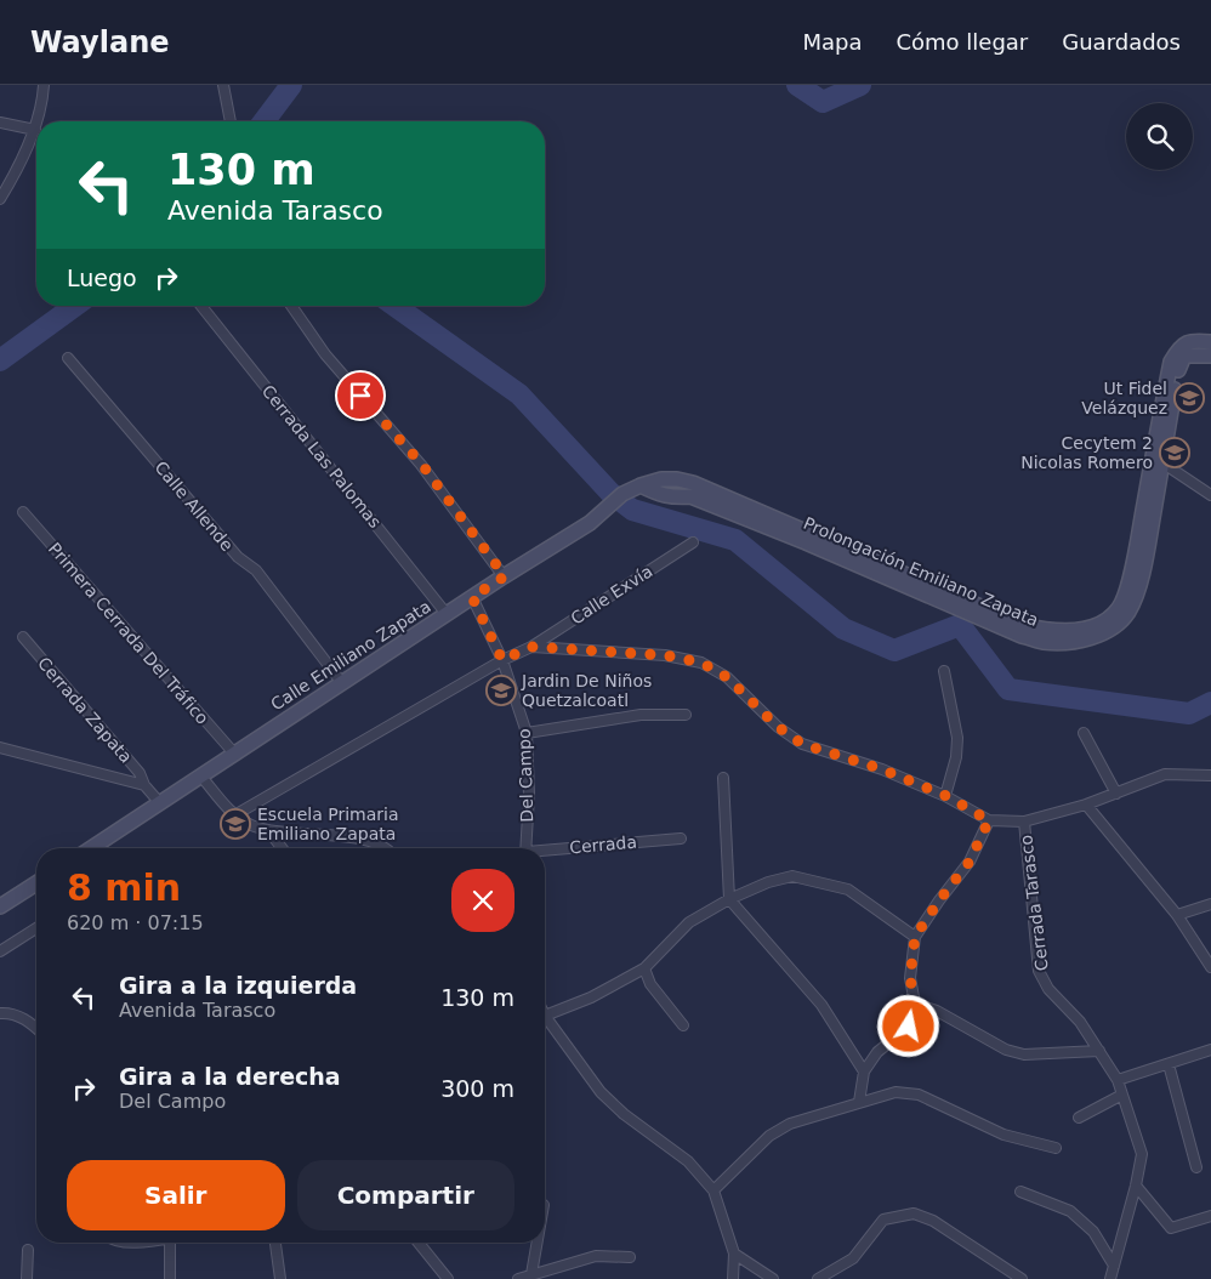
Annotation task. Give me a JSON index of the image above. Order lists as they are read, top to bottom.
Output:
{
  "streets": {
    "main road": ["Prolongación Emiliano Zapata", "Calle Emiliano Zapata"],
    "street": [
      "Cerrada Las Palomas",
      "Calle Allende",
      "Calle Exvía",
      "Primera Cerrada Del Tráfico",
      "Cerrada Zapata",
      "Del Campo",
      "Cerrada",
      "Cerrada Tarasco"
    ]
  },
  "crossings": [
    ["Cerrada Las Palomas", "Calle Emiliano Zapata"],
    ["Calle Allende", "Calle Emiliano Zapata"],
    ["Prolongación Emiliano Zapata", "Calle Emiliano Zapata"],
    ["Calle Exvía", "Del Campo"],
    ["Primera Cerrada Del Tráfico", "Calle Emiliano Zapata"],
    ["Calle Emiliano Zapata", "Cerrada Zapata"],
    ["Calle Emiliano Zapata", "Del Campo"]
  ],
  "places": {
    "school or university": [
      "Ut Fidel Velázquez",
      "Cecytem 2 Nicolas Romero",
      "Jardin De Niños Quetzalcoatl",
      "Escuela Primaria Emiliano Zapata"
    ]
  },
  "page": {
    "header": "Waylane",
    "nav": ["Mapa", "Cómo llegar", "Guardados"],
    "turn": ["130 m", "Avenida Tarasco"],
    "then": "Luego",
    "heading": ["8 min", "620 m · 07:15"],
    "list": [
      {
        "name": "Gira a la izquierda",
        "note": "Avenida Tarasco",
        "value": "130 m"
      },
      {
        "name": "Gira a la derecha",
        "note": "Del Campo",
        "value": "300 m"
      }
    ],
    "buttons": ["Salir", "Compartir"]
  }
}
